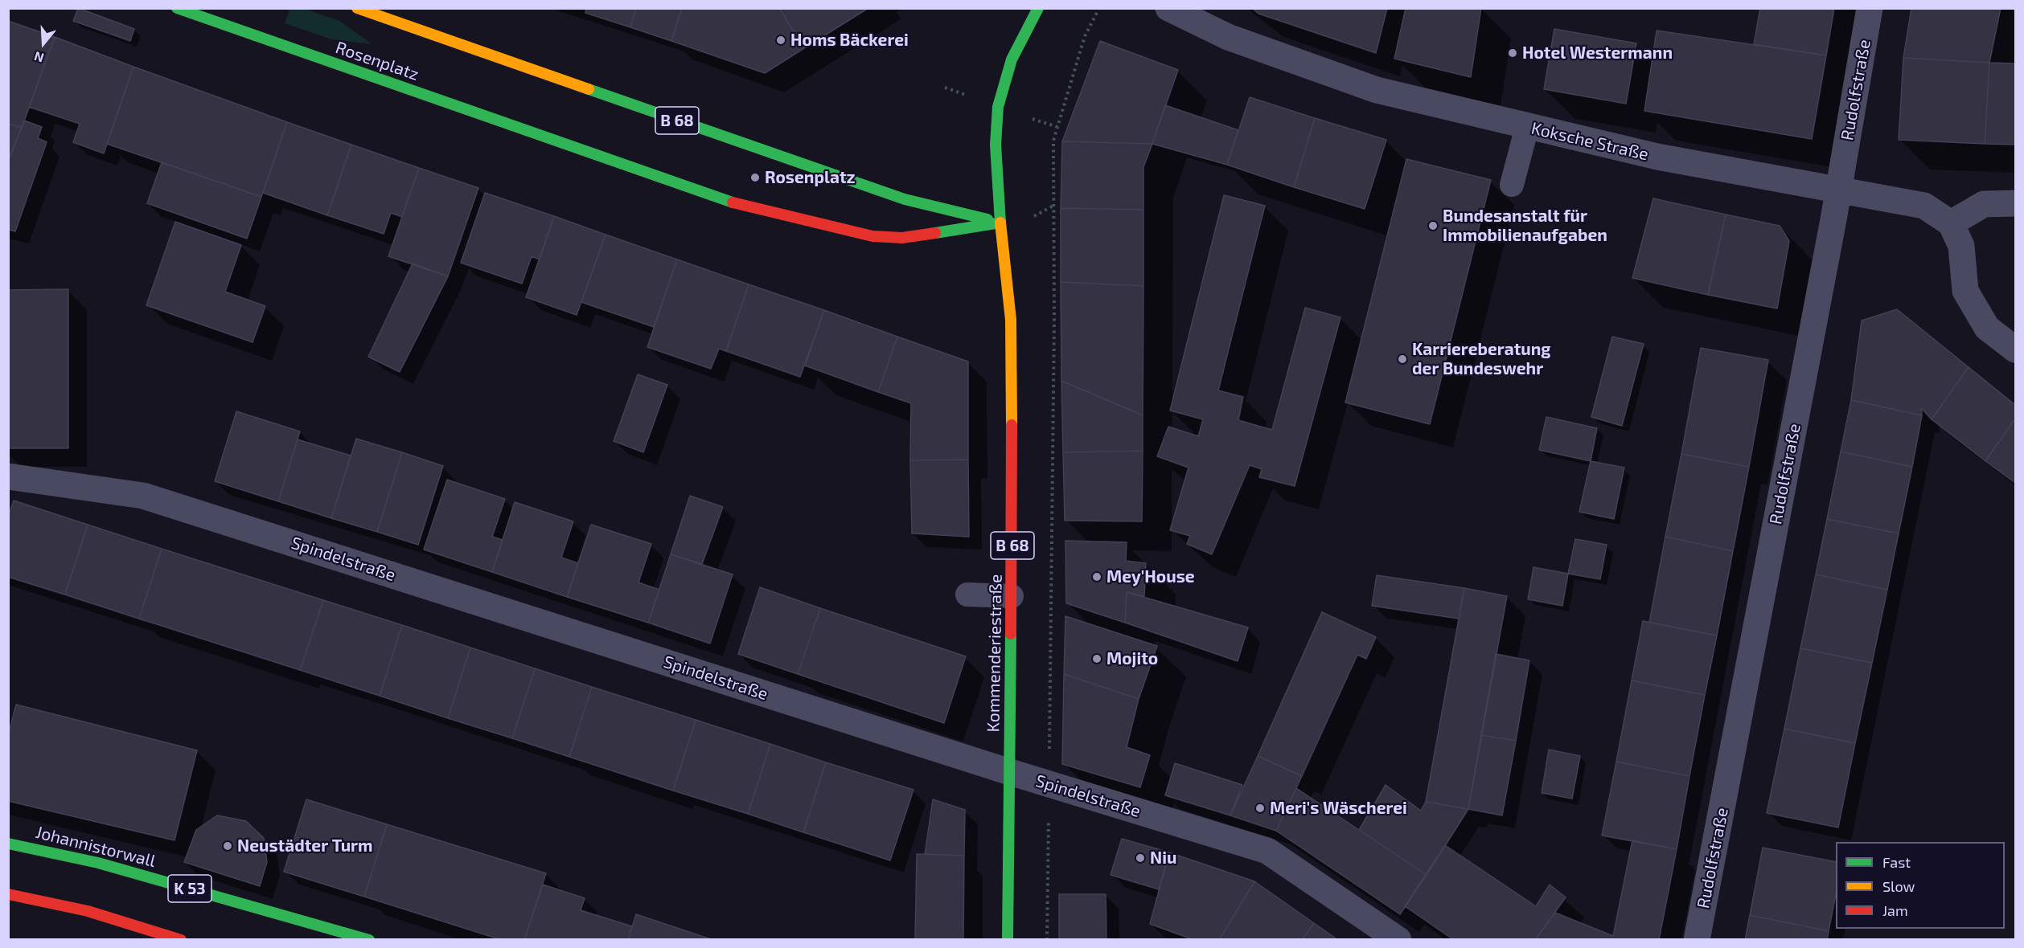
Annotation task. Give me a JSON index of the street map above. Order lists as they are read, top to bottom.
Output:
{
  "streets": {
    "main road": [
      "Rosenplatz",
      "B 68",
      "Kommenderiestraße",
      "Johannistorwall",
      "K 53"
    ],
    "street": ["Rudolfstraße", "Koksche Straße", "Spindelstraße"]
  },
  "crossings": [
    ["Rosenplatz", "B 68"],
    ["Rosenplatz", "Kommenderiestraße"],
    ["Rudolfstraße", "Koksche Straße"],
    ["B 68", "Kommenderiestraße"],
    ["Spindelstraße", "Kommenderiestraße"]
  ],
  "places": [
    "Homs Bäckerei",
    "Hotel Westermann",
    "Rosenplatz",
    "Bundesanstalt für Immobilienaufgaben",
    "Karriereberatung der Bundeswehr",
    "Mey'House",
    "Mojito",
    "Meri's Wäscherei",
    "Neustädter Turm",
    "Niu"
  ],
  "legend": ["Fast", "Slow", "Jam"],
  "north": "bottom"
}
